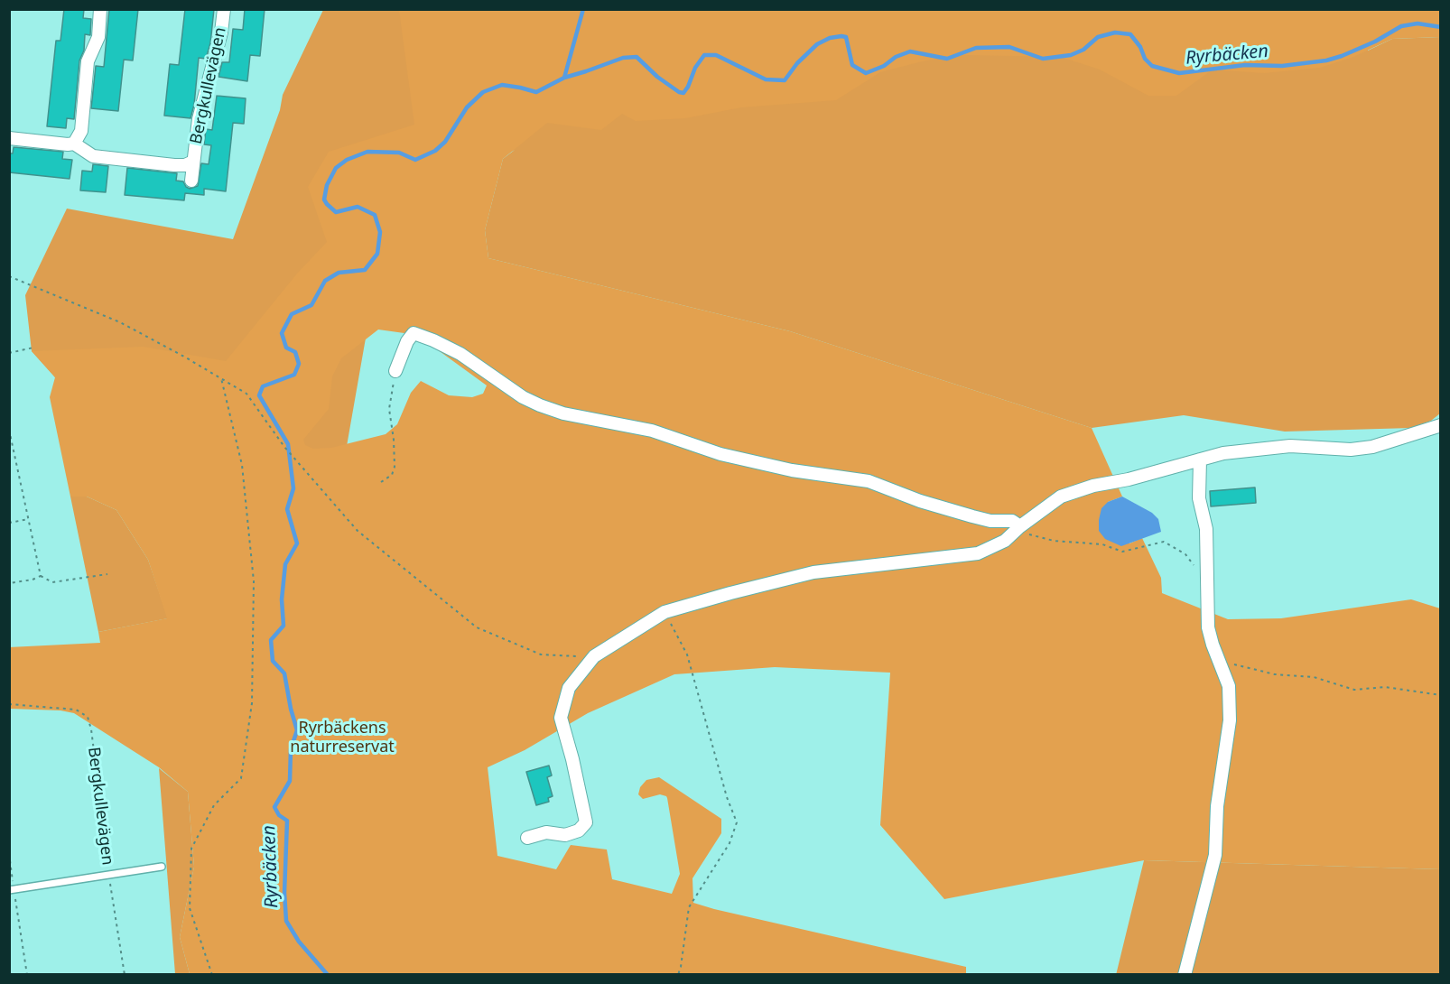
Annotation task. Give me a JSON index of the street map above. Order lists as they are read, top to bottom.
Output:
{
  "streets": {
    "street": ["Bergkullevägen"]
  },
  "water": ["Ryrbäcken"],
  "parks": ["Ryrbäckens naturreservat"]
}
